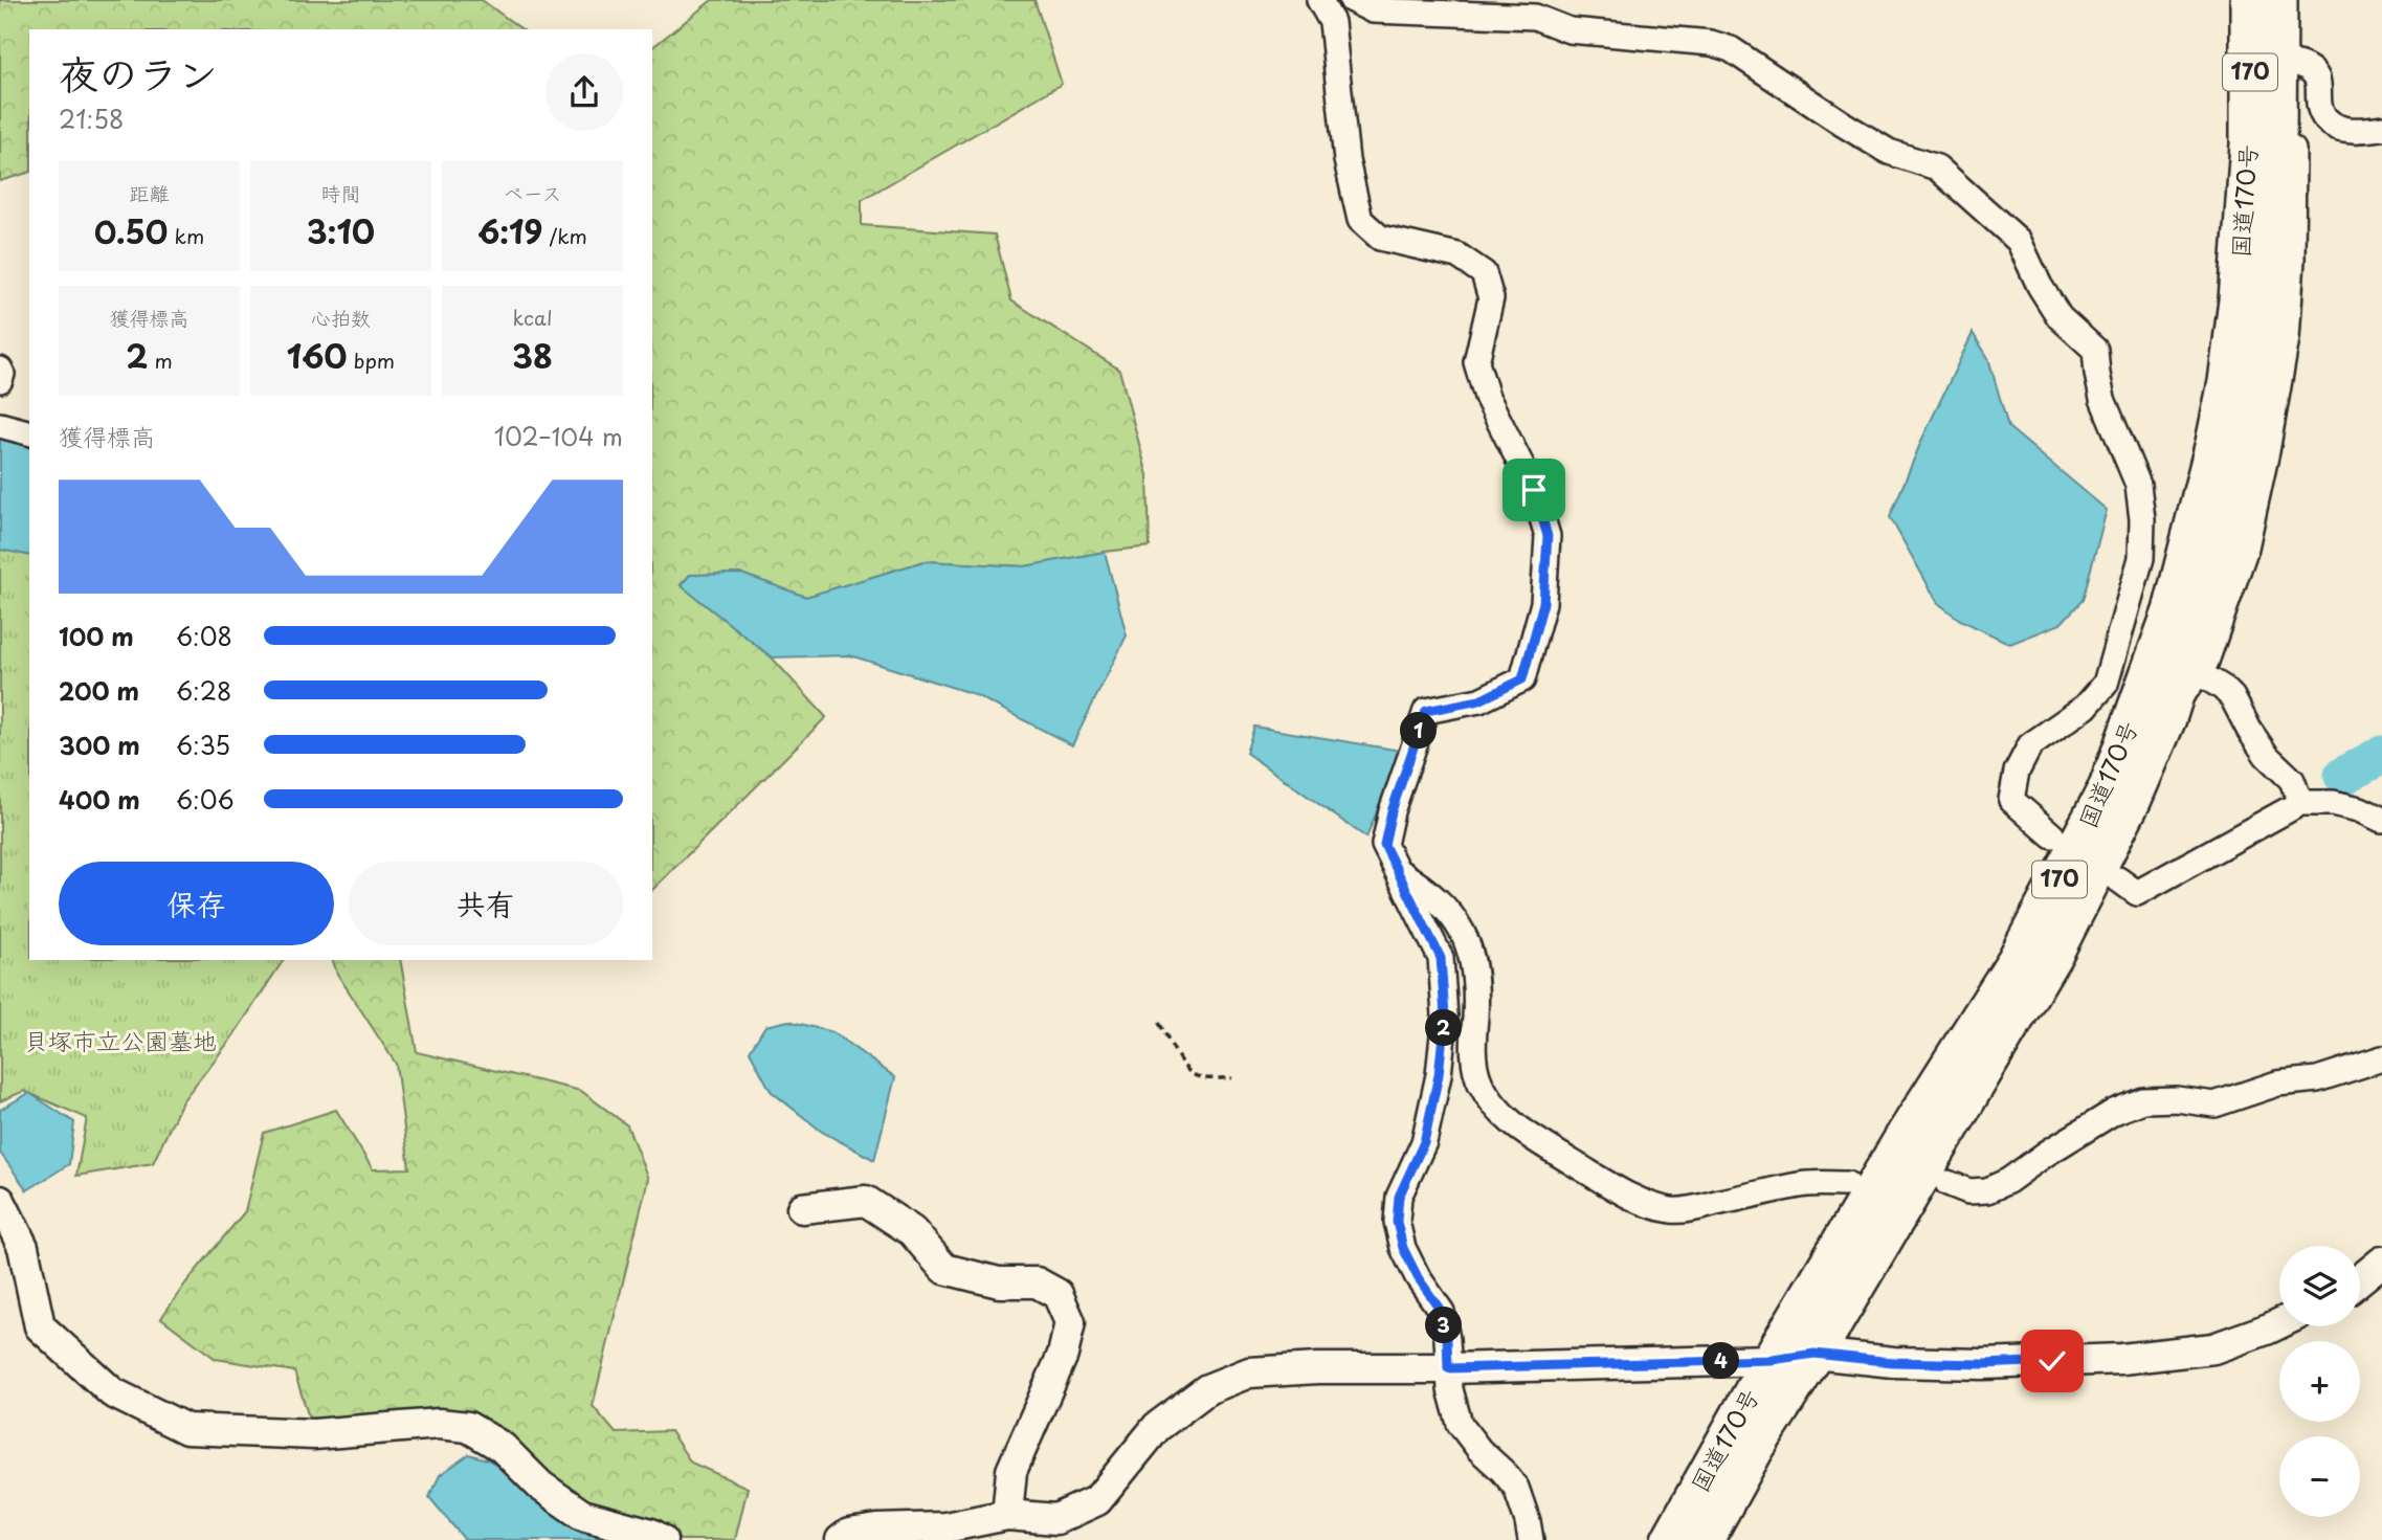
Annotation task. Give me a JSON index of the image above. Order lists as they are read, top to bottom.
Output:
{
  "streets": {
    "highway": ["170", "国道170号"]
  },
  "parks": ["貝塚市立公園墓地"],
  "page": {
    "heading": ["夜のラン", "21:58"],
    "stats": [
      ["距離", "0.50 km"],
      ["時間", "3:10"],
      ["ペース", "6:19 /km"],
      ["獲得標高", "2 m"],
      ["心拍数", "160 bpm"],
      ["kcal", "38"]
    ],
    "chart": ["獲得標高", "102–104 m"],
    "list": [
      {
        "name": "100 m",
        "note": "6:08"
      },
      {
        "name": "200 m",
        "note": "6:28"
      },
      {
        "name": "300 m",
        "note": "6:35"
      },
      {
        "name": "400 m",
        "note": "6:06"
      }
    ],
    "pins": [
      "1",
      "2",
      "3",
      "4"
    ],
    "buttons": ["保存", "共有"],
    "map_buttons": ["+", "−"]
  }
}
